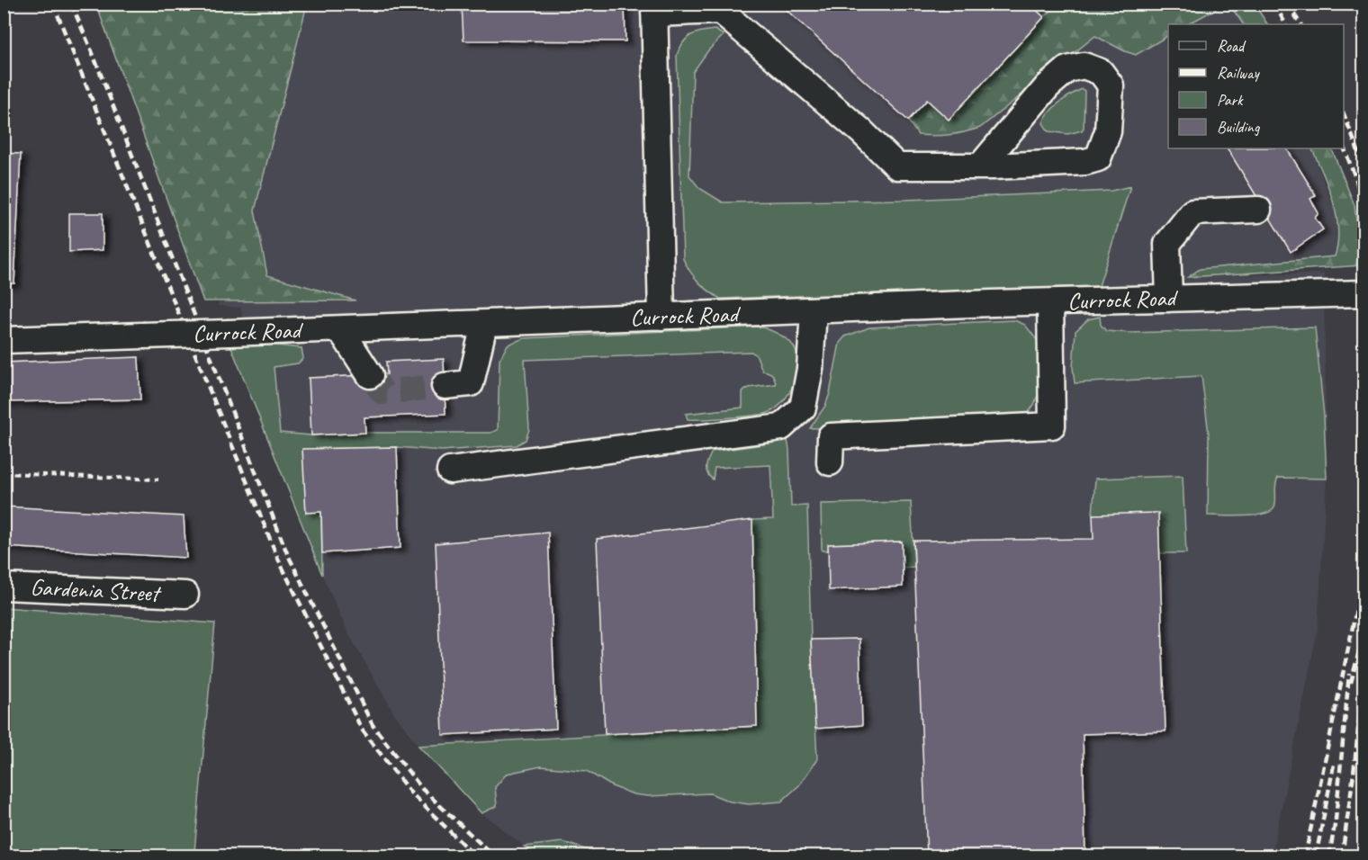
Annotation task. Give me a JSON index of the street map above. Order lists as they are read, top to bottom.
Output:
{
  "streets": {
    "street": ["Currock Road", "Gardenia Street"]
  },
  "legend": [
    "Road",
    "Railway",
    "Park",
    "Building"
  ]
}
